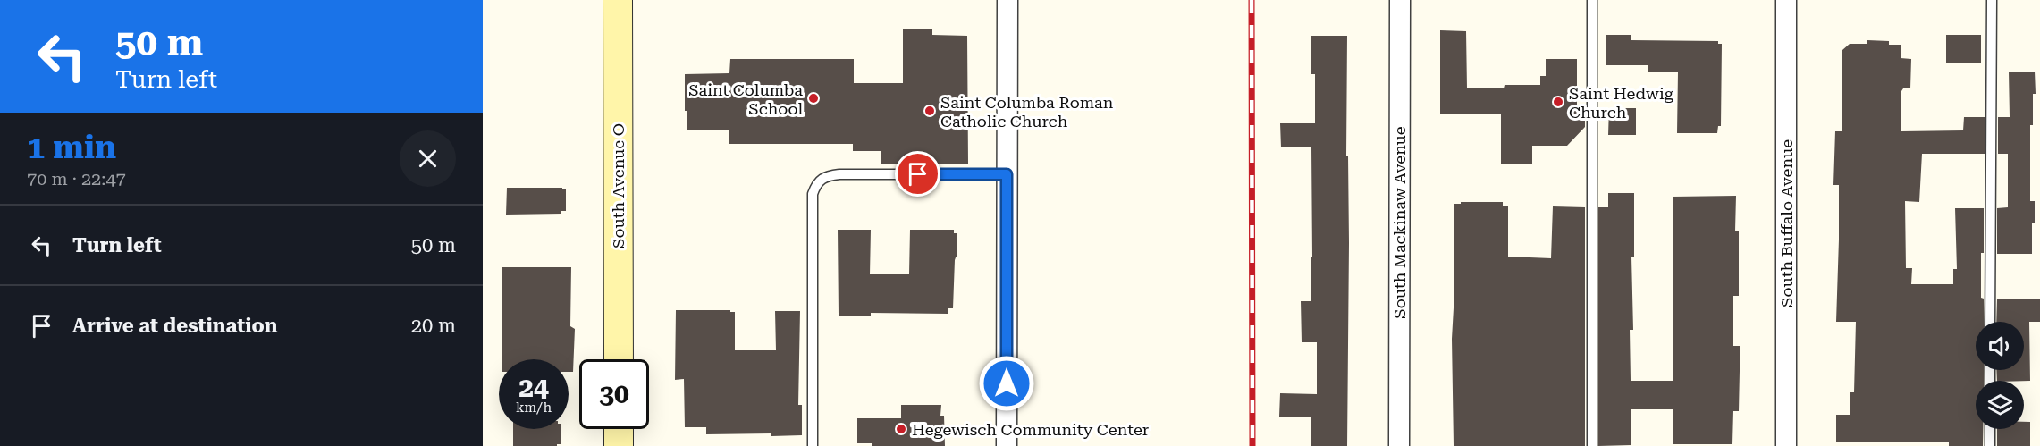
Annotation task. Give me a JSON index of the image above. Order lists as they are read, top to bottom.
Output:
{
  "streets": {
    "main road": ["South Avenue O"],
    "street": ["South Mackinaw Avenue", "South Buffalo Avenue"]
  },
  "places": [
    "Saint Columba School",
    "Saint Hedwig Church",
    "Saint Columba Roman Catholic Church",
    "Hegewisch Community Center"
  ],
  "page": {
    "turn": ["50 m", "Turn left"],
    "heading": ["1 min", "70 m · 22:47"],
    "list": [
      {
        "name": "Turn left",
        "value": "50 m"
      },
      {
        "name": "Arrive at destination",
        "value": "20 m"
      }
    ],
    "speed": "24 km/h",
    "limit": "30"
  }
}
